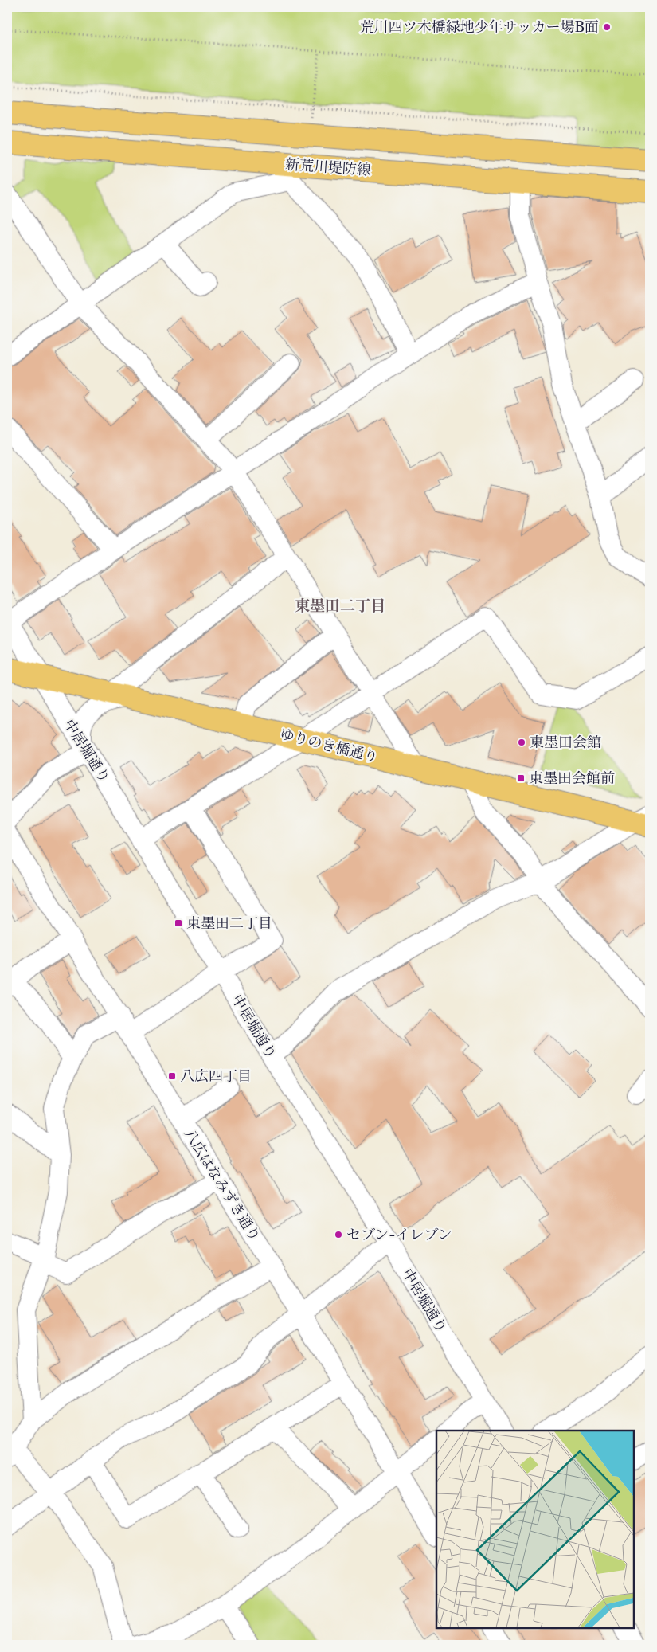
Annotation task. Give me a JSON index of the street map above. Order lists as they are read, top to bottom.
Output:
{
  "streets": {
    "main road": ["新荒川堤防線", "ゆりのき橋通り"],
    "street": ["中居堀通り", "八広はなみずき通り"]
  },
  "crossings": [
    ["ゆりのき橋通り", "中居堀通り"]
  ],
  "districts": ["東墨田二丁目"],
  "places": {
    "other": ["荒川四ツ木橋緑地少年サッカー場B面", "東墨田会館", "セブン-イレブン"],
    "transit": ["東墨田会館前", "東墨田二丁目", "八広四丁目"]
  }
}
